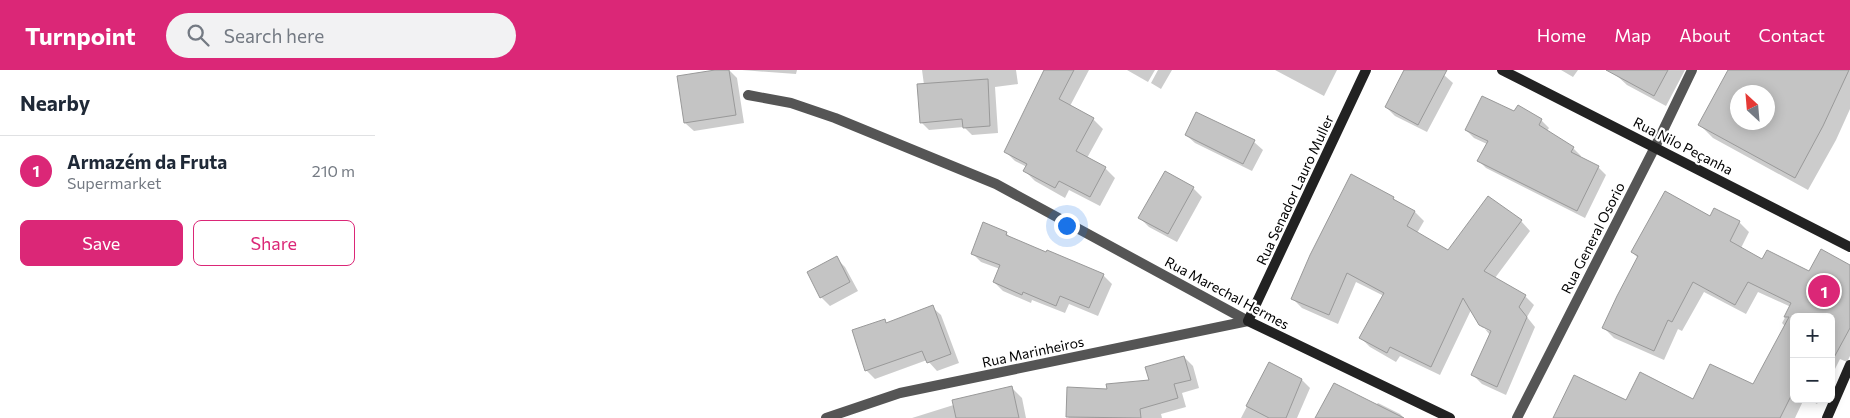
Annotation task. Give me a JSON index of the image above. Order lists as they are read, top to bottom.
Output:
{
  "streets": {
    "street": [
      "Rua Nilo Peçanha",
      "Rua Senador Lauro Muller",
      "Rua General Osorio",
      "Rua Marechal Hermes",
      "Rua Marinheiros"
    ]
  },
  "crossings": [
    ["Rua Nilo Peçanha", "Rua General Osorio"],
    ["Rua Senador Lauro Muller", "Rua Marechal Hermes"],
    ["Rua Senador Lauro Muller", "Rua Marinheiros"],
    ["Rua Marechal Hermes", "Rua Marinheiros"]
  ],
  "north": "top left",
  "page": {
    "header": "Turnpoint",
    "search": "Search here",
    "nav": [
      "Home",
      "Map",
      "About",
      "Contact"
    ],
    "heading": "Nearby",
    "list": [
      {
        "mark": "1",
        "name": "Armazém da Fruta",
        "note": "Supermarket",
        "value": "210 m"
      }
    ],
    "buttons": ["Save", "Share"],
    "pins": "1",
    "map_buttons": ["+", "−"]
  }
}
